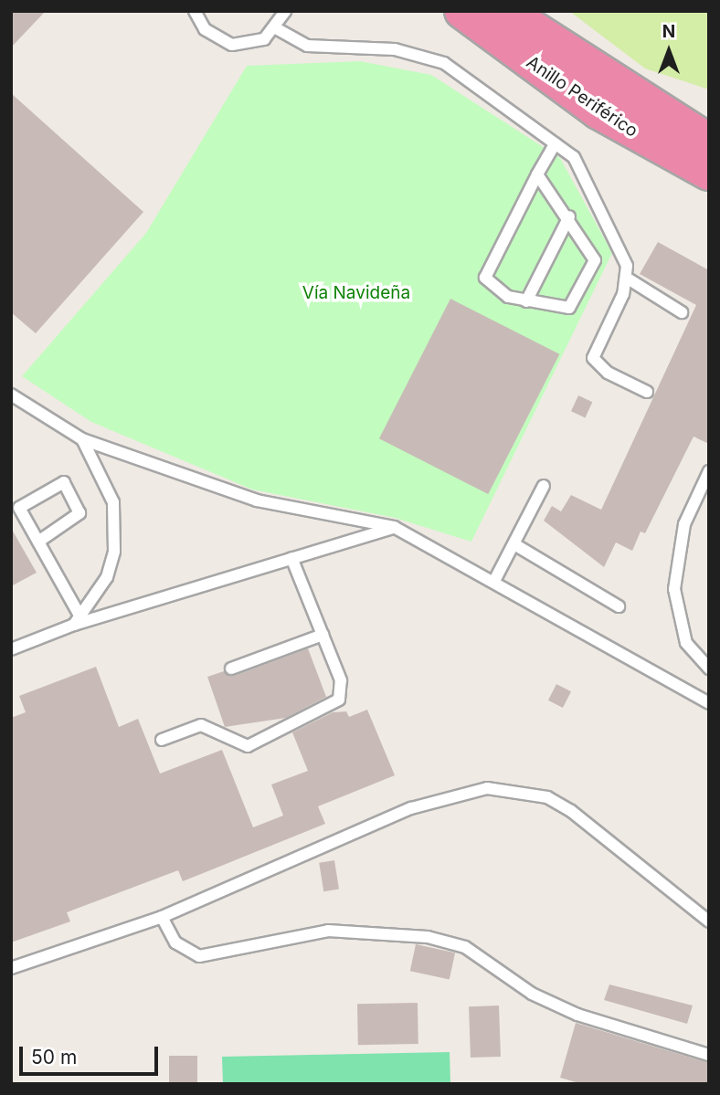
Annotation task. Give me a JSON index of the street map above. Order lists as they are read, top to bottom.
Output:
{
  "streets": {
    "highway": ["Anillo Periférico"]
  },
  "parks": ["Vía Navideña"],
  "scale_bar": "50 m",
  "north": "top"
}
